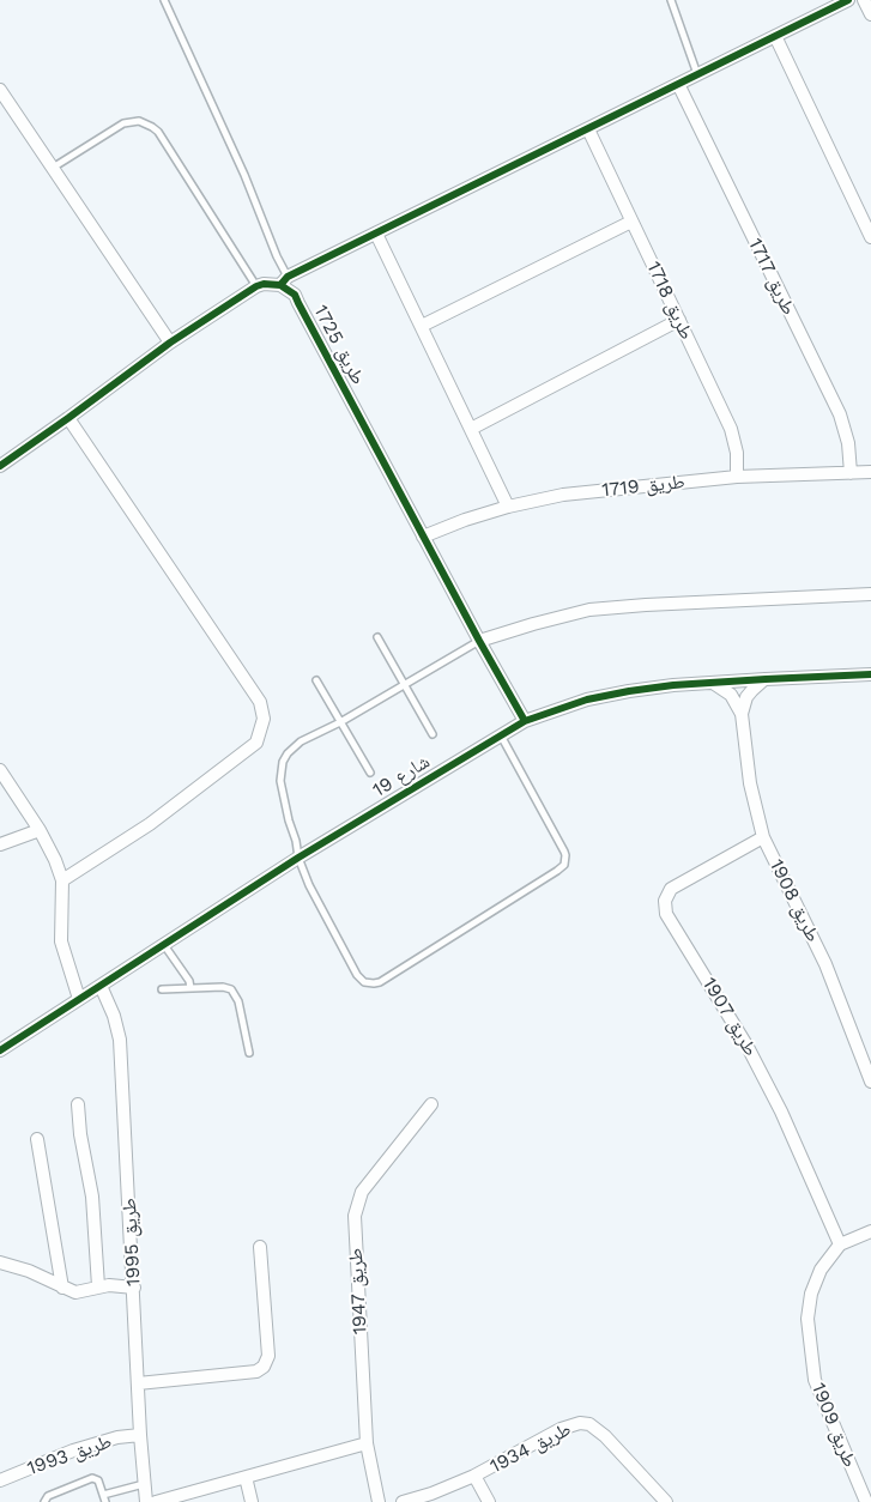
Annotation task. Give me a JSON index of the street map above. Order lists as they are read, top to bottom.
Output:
{
  "streets": {
    "street": [
      "طريق 1717",
      "طريق 1718",
      "طريق 1725",
      "طريق 1719",
      "شارع 19",
      "طريق 1908",
      "طريق 1907",
      "طريق 1995",
      "طريق 1947",
      "طريق 1909",
      "طريق 1934",
      "طريق 1993"
    ]
  },
  "crossings": [
    ["طريق 1717", "طريق 1719"],
    ["طريق 1718", "طريق 1719"],
    ["طريق 1725", "طريق 1719"],
    ["طريق 1725", "شارع 19"],
    ["شارع 19", "طريق 1995"],
    ["طريق 1908", "طريق 1907"],
    ["طريق 1907", "طريق 1909"],
    ["طريق 1995", "طريق 1993"]
  ]
}
